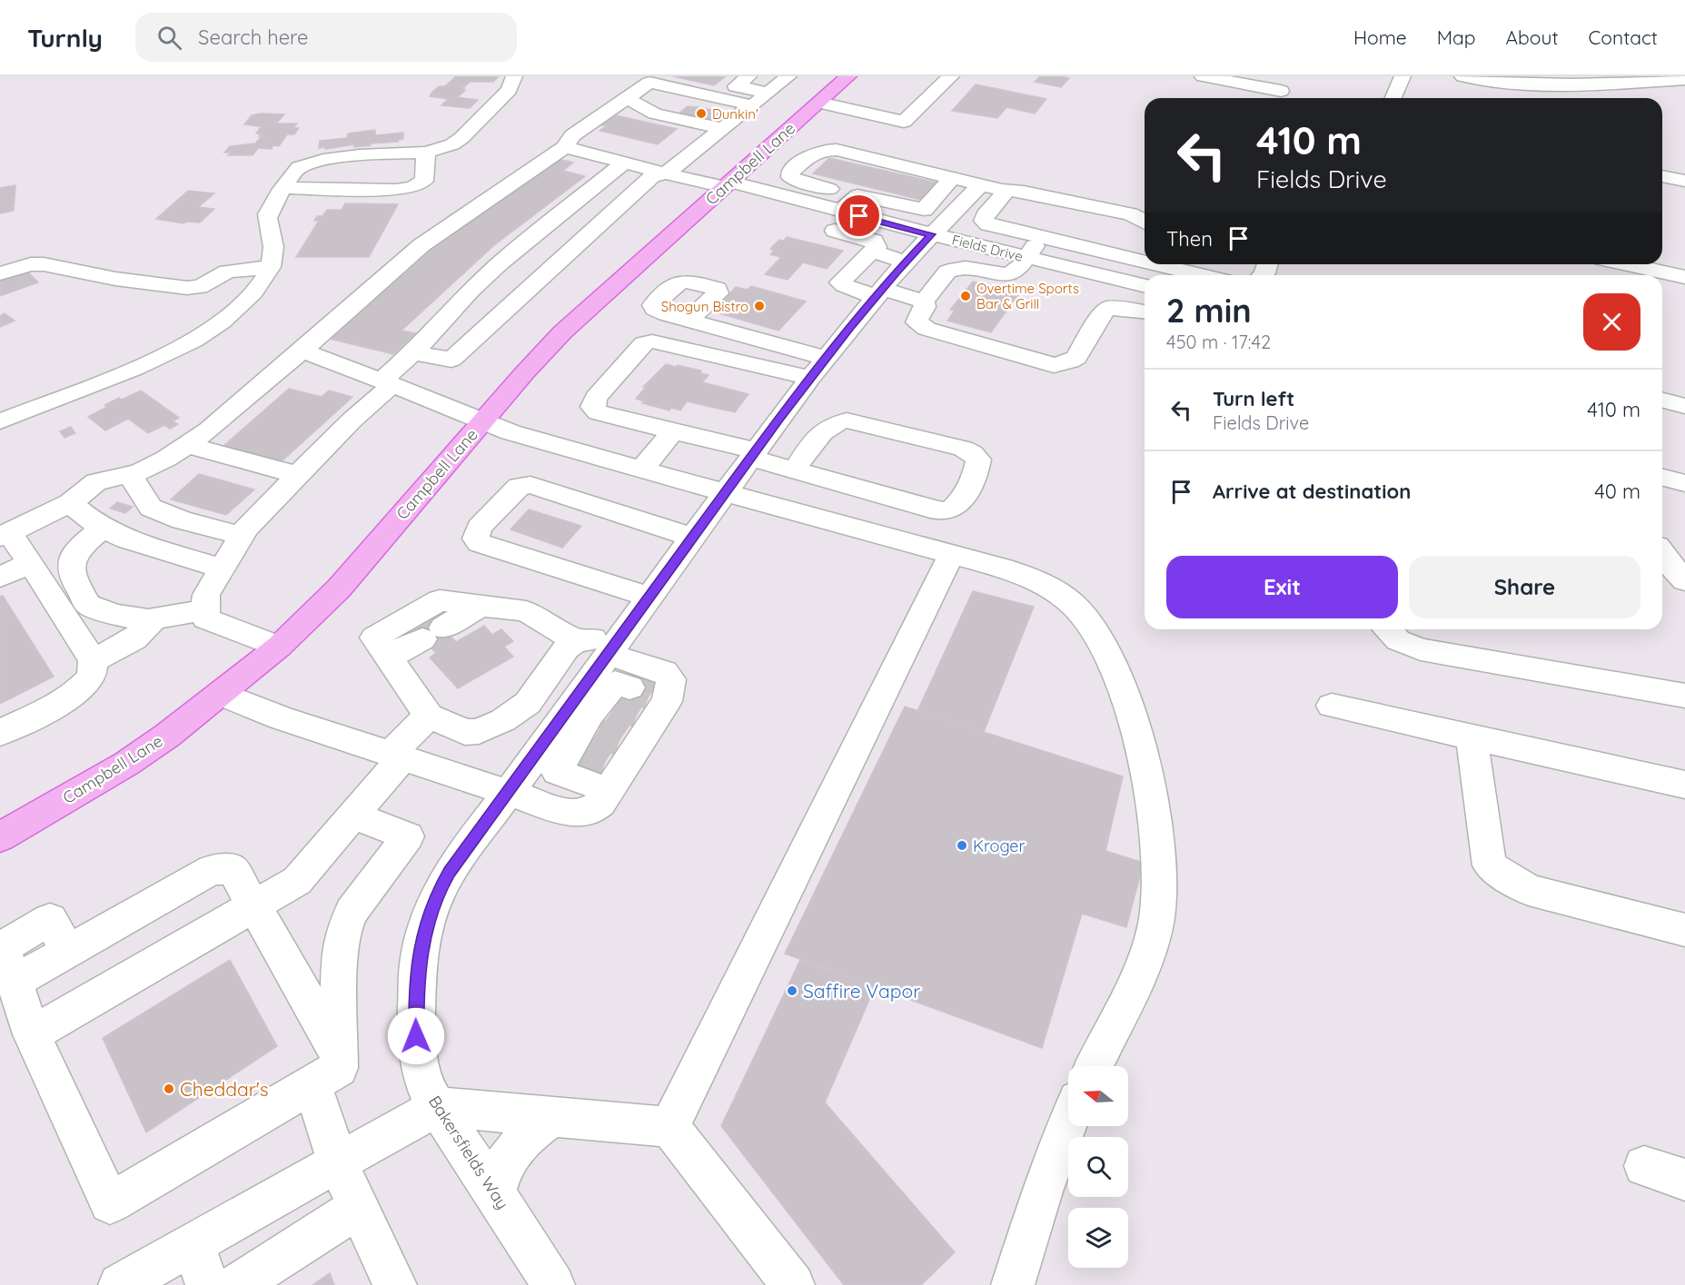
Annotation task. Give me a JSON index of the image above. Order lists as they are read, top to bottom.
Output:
{
  "streets": {
    "main road": ["Campbell Lane"],
    "street": ["Fields Drive", "Bakersfields Way"]
  },
  "crossings": [
    ["Campbell Lane", "Fields Drive"],
    ["Fields Drive", "Bakersfields Way"]
  ],
  "places": [
    "Dunkin'",
    "Overtime Sports Bar & Grill",
    "Shogun Bistro",
    "Kroger",
    "Saffire Vapor",
    "Cheddar's"
  ],
  "north": "left",
  "page": {
    "header": "Turnly",
    "search": "Search here",
    "nav": [
      "Home",
      "Map",
      "About",
      "Contact"
    ],
    "turn": ["410 m", "Fields Drive"],
    "then": "Then",
    "heading": ["2 min", "450 m · 17:42"],
    "list": [
      {
        "name": "Turn left",
        "note": "Fields Drive",
        "value": "410 m"
      },
      {
        "name": "Arrive at destination",
        "value": "40 m"
      }
    ],
    "buttons": ["Exit", "Share"]
  }
}
